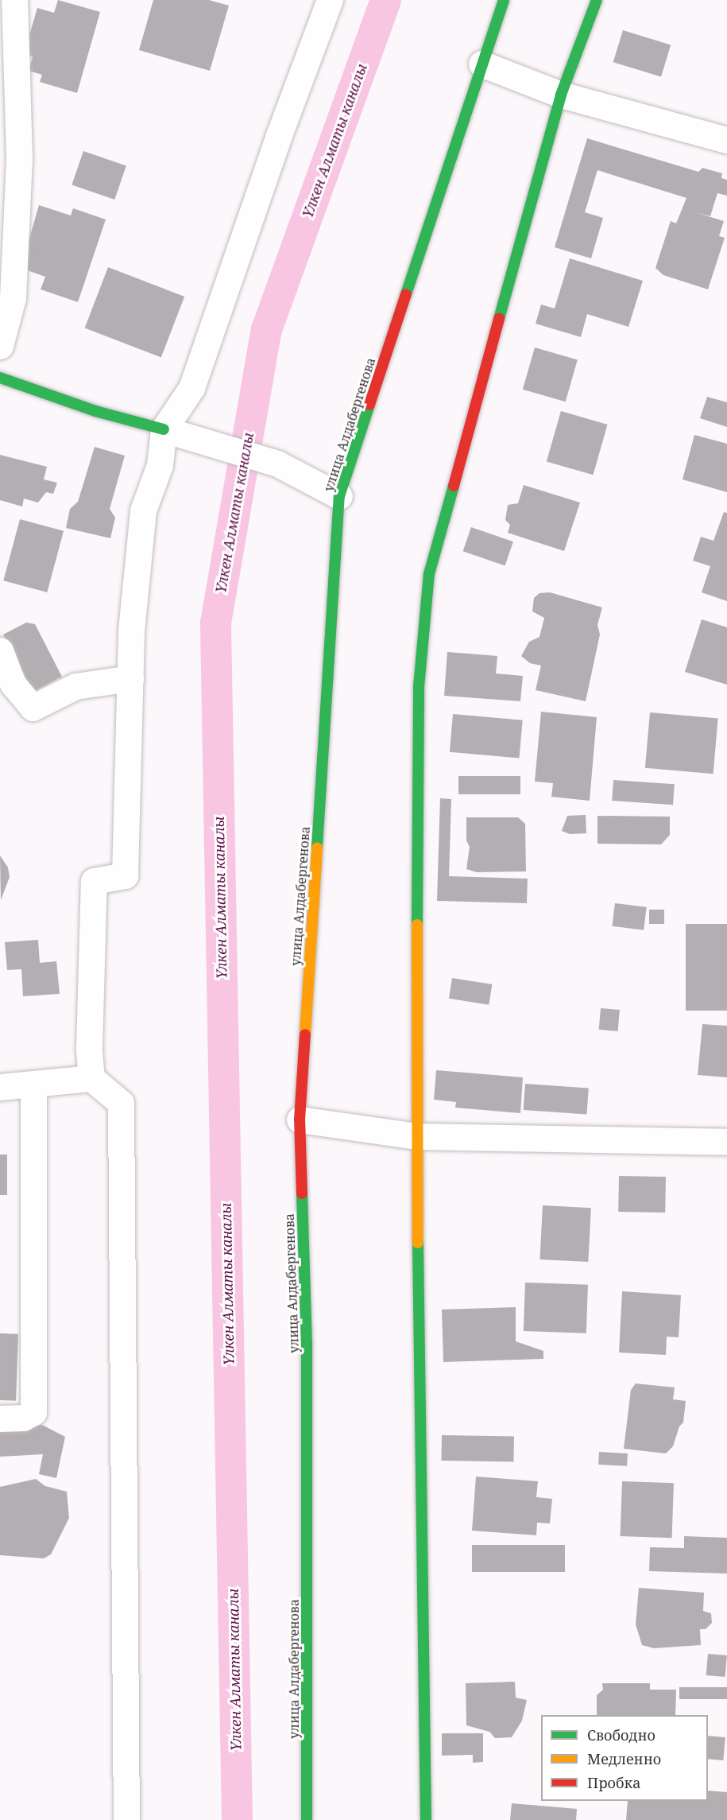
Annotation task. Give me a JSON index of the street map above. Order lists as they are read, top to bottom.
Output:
{
  "streets": {
    "street": ["улица Алдабергенова"]
  },
  "water": ["Үлкен Алматы каналы"],
  "legend": ["Свободно", "Медленно", "Пробка"]
}
